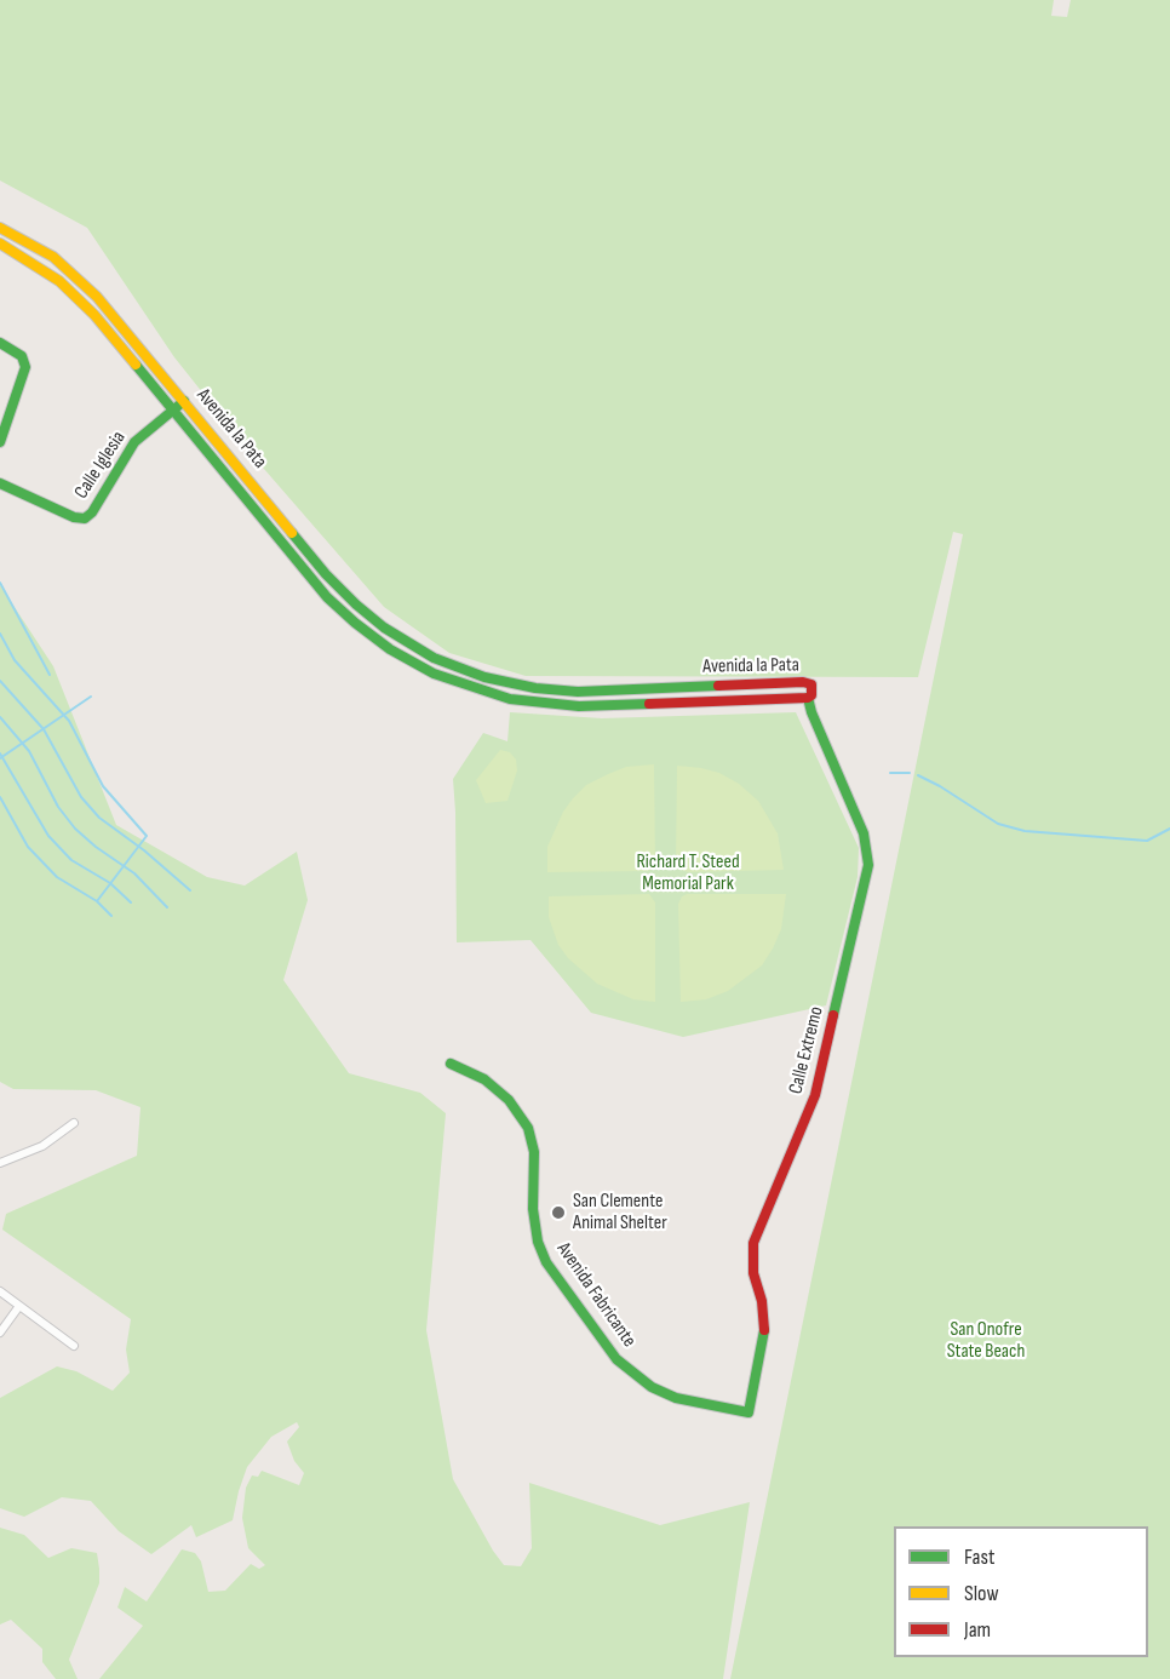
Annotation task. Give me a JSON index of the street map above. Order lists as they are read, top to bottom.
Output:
{
  "streets": {
    "main road": [
      "Avenida la Pata",
      "Calle Iglesia",
      "Calle Extremo",
      "Avenida Fabricante"
    ]
  },
  "crossings": [
    ["Avenida la Pata", "Calle Iglesia"],
    ["Avenida la Pata", "Calle Extremo"],
    ["Calle Extremo", "Avenida Fabricante"]
  ],
  "parks": ["Richard T. Steed Memorial Park", "San Onofre State Beach"],
  "places": ["San Clemente Animal Shelter"],
  "legend": ["Fast", "Slow", "Jam"]
}
